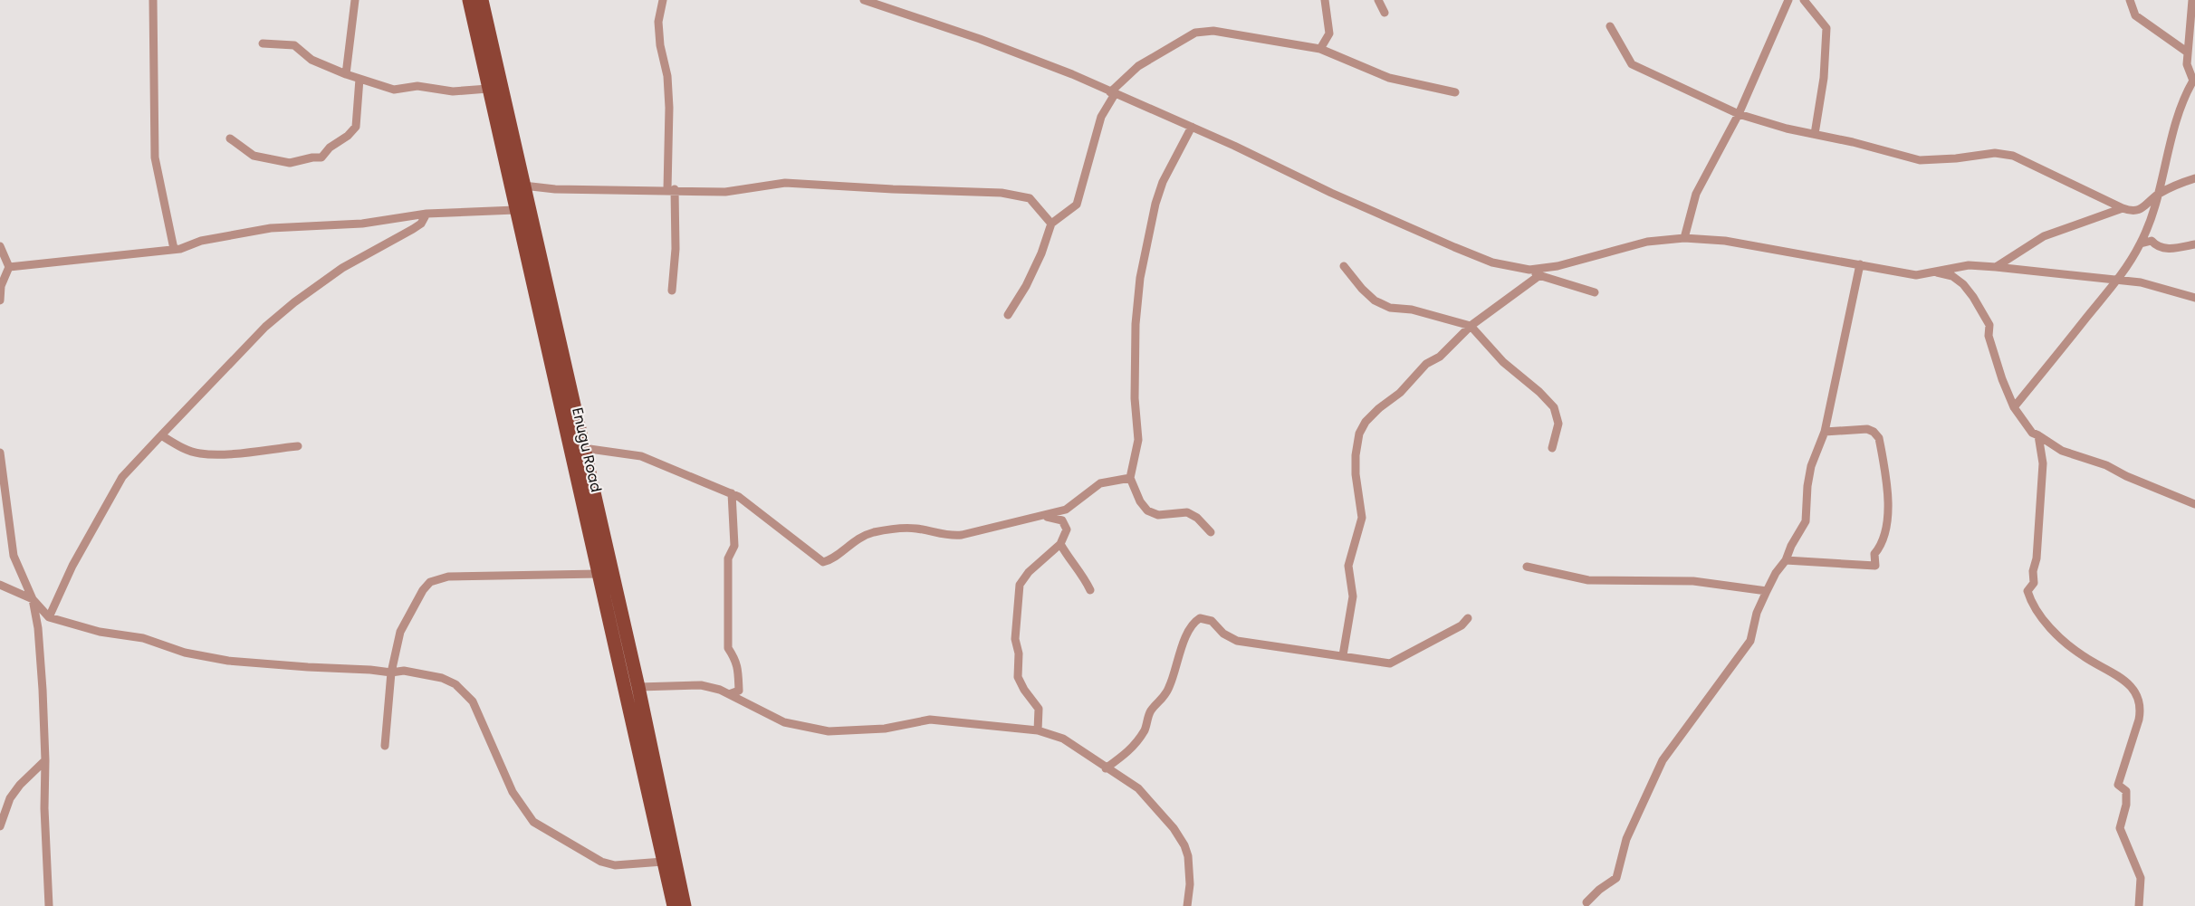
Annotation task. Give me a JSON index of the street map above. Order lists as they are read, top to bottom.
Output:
{
  "streets": {
    "main road": ["Enugu Road"]
  }
}
